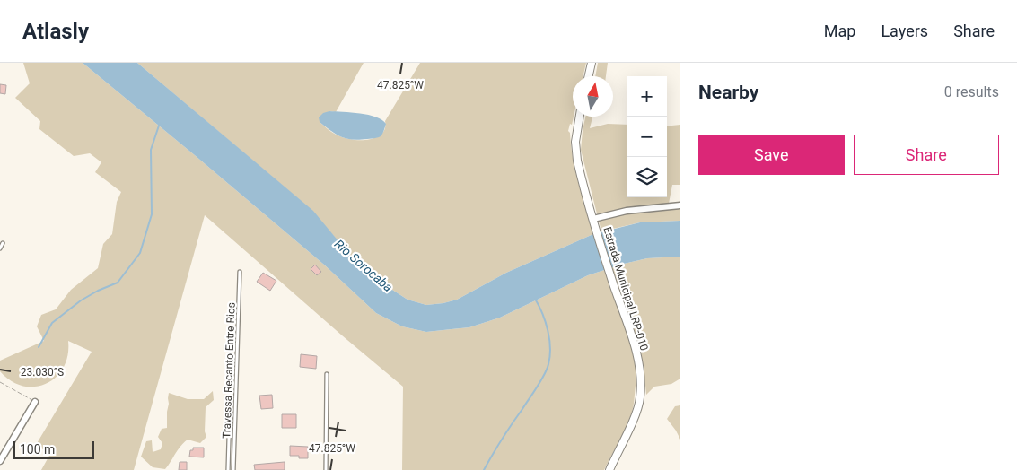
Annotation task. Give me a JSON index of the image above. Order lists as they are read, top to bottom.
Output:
{
  "streets": {
    "street": ["Estrada Municipal LRP-010"],
    "lane": ["Travessa Recanto Entre Rios"]
  },
  "water": ["Rio Sorocaba"],
  "scale_bar": "100 m",
  "north": "top",
  "page": {
    "header": "Atlasly",
    "nav": ["Map", "Layers", "Share"],
    "heading": ["Nearby", "0 results"],
    "map_buttons": ["+", "−"],
    "buttons": ["Save", "Share"],
    "scale": "100 m"
  },
  "coordinates": ["47.825°W", "23.030°S"]
}
